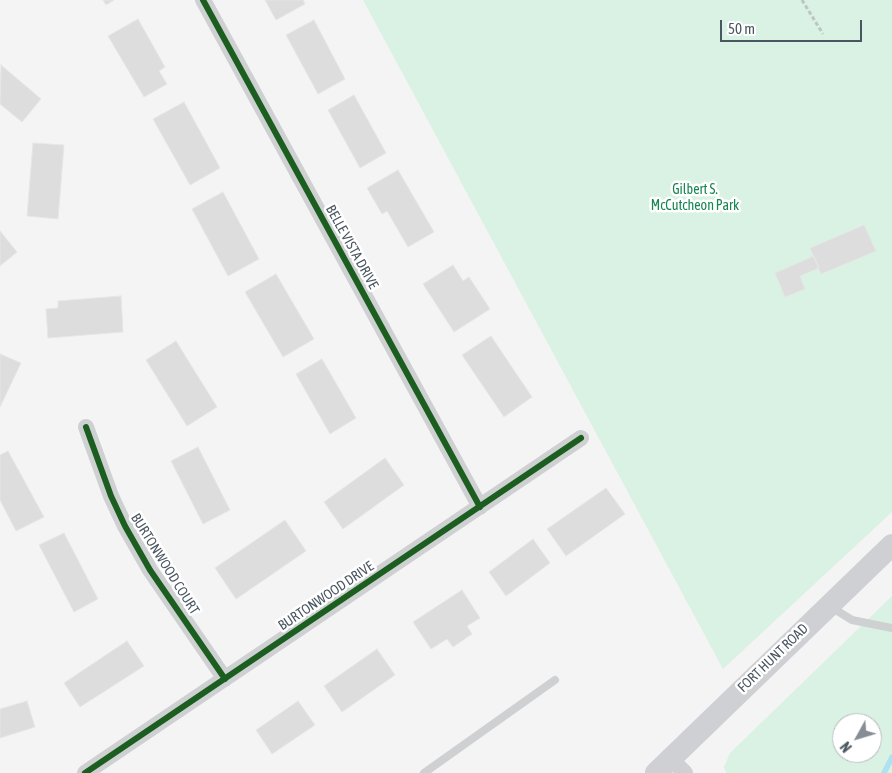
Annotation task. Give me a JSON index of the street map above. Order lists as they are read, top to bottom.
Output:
{
  "streets": {
    "main road": ["FORT HUNT ROAD"],
    "street": ["BELLE VISTA DRIVE", "BURTONWOOD COURT", "BURTONWOOD DRIVE"]
  },
  "crossings": [
    ["BELLE VISTA DRIVE", "BURTONWOOD DRIVE"],
    ["BURTONWOOD COURT", "BURTONWOOD DRIVE"]
  ],
  "parks": ["Gilbert S. McCutcheon Park"],
  "scale_bar": "50 m",
  "north": "bottom left"
}
